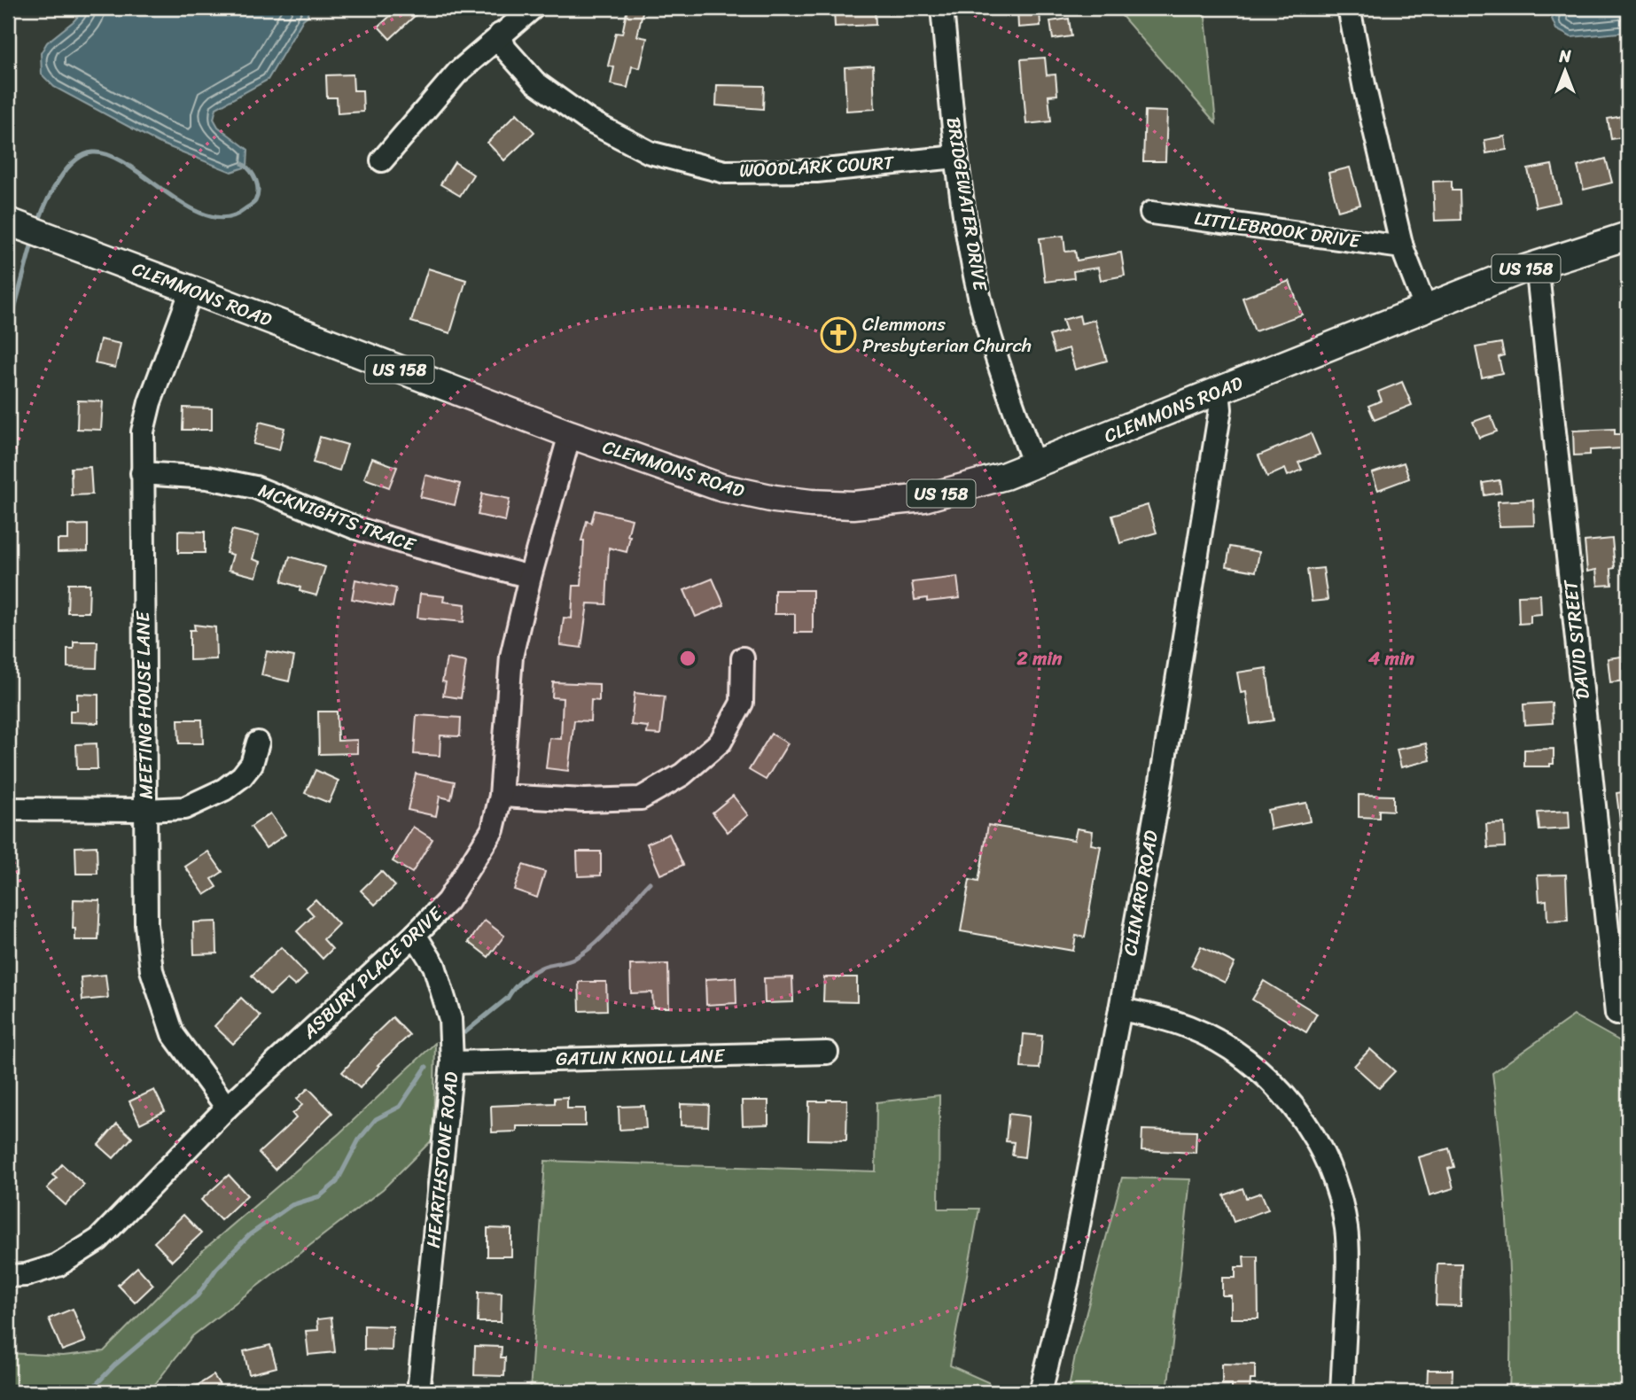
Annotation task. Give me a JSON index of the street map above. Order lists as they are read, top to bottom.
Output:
{
  "streets": {
    "main road": ["US 158", "CLEMMONS ROAD"],
    "street": [
      "WOODLARK COURT",
      "BRIDGEWATER DRIVE",
      "LITTLEBROOK DRIVE",
      "MCKNIGHTS TRACE",
      "DAVID STREET",
      "MEETING HOUSE LANE",
      "CLINARD ROAD",
      "ASBURY PLACE DRIVE",
      "GATLIN KNOLL LANE",
      "HEARTHSTONE ROAD"
    ]
  },
  "crossings": [
    ["WOODLARK COURT", "BRIDGEWATER DRIVE"],
    ["BRIDGEWATER DRIVE", "CLEMMONS ROAD"],
    ["CLEMMONS ROAD", "DAVID STREET"],
    ["CLEMMONS ROAD", "MEETING HOUSE LANE"],
    ["CLEMMONS ROAD", "CLINARD ROAD"],
    ["CLEMMONS ROAD", "ASBURY PLACE DRIVE"],
    ["MCKNIGHTS TRACE", "MEETING HOUSE LANE"],
    ["MCKNIGHTS TRACE", "ASBURY PLACE DRIVE"],
    ["MEETING HOUSE LANE", "ASBURY PLACE DRIVE"],
    ["ASBURY PLACE DRIVE", "HEARTHSTONE ROAD"],
    ["GATLIN KNOLL LANE", "HEARTHSTONE ROAD"]
  ],
  "places": {
    "church": ["Clemmons Presbyterian Church"]
  },
  "north": "top",
  "rings": ["2 min", "4 min"]
}
